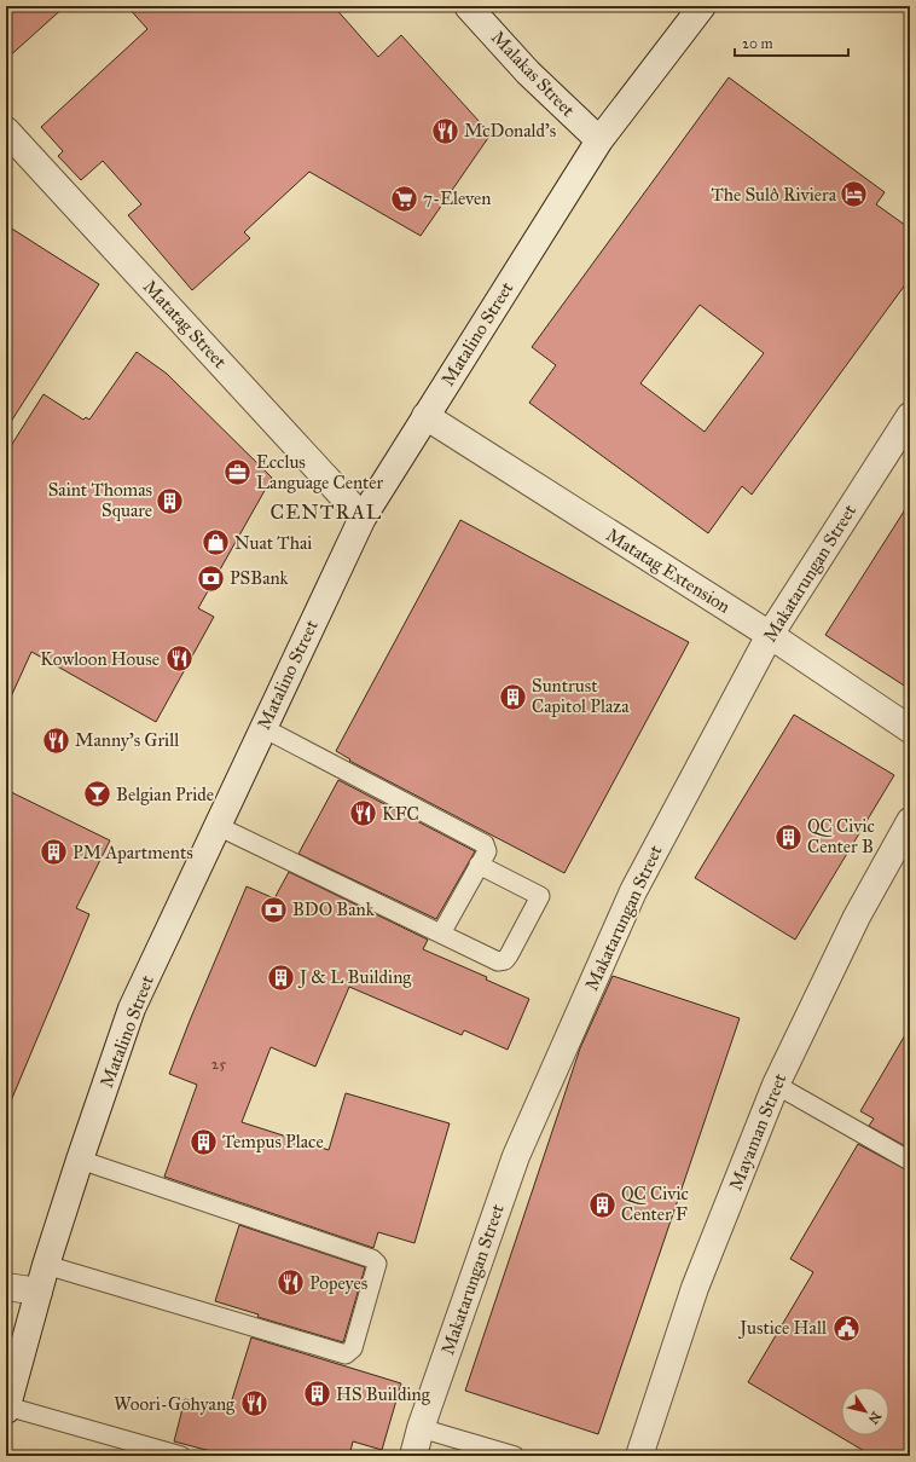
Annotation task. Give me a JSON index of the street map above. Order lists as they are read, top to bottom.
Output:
{
  "streets": {
    "street": [
      "Malakas Street",
      "Matatag Street",
      "Matalino Street",
      "Matatag Extension",
      "Makatarungan Street",
      "Mayaman Street"
    ]
  },
  "crossings": [
    ["Malakas Street", "Matalino Street"],
    ["Matatag Street", "Matalino Street"],
    ["Matalino Street", "Matatag Extension"],
    ["Matatag Extension", "Makatarungan Street"]
  ],
  "districts": ["CENTRAL"],
  "places": {
    "restaurant": [
      "McDonald's",
      "Kowloon House",
      "Manny's Grill",
      "KFC",
      "Popeyes",
      "Woori-Gohyang"
    ],
    "hotel": ["The Sulô Riviera"],
    "supermarket": ["7-Eleven"],
    "office": ["Ecclus Language Center"],
    "building": [
      "Saint Thomas Square",
      "Suntrust Capitol Plaza",
      "QC Civic Center B",
      "PM Apartments",
      "J & L Building",
      "Tempus Place",
      "QC Civic Center F",
      "HS Building"
    ],
    "shop": ["Nuat Thai"],
    "bank": ["PSBank", "BDO Bank"],
    "bar": ["Belgian Pride"],
    "public building": ["Justice Hall"]
  },
  "house_numbers": ["25"],
  "scale_bar": "20 m",
  "north": "bottom right"
}
